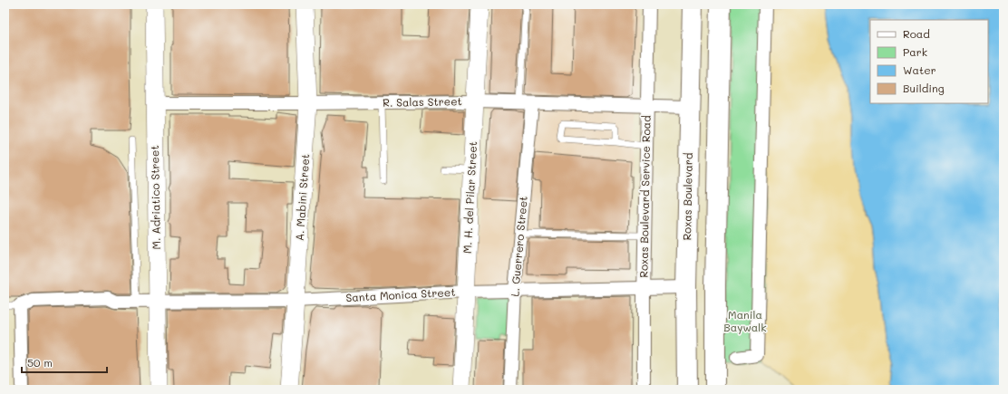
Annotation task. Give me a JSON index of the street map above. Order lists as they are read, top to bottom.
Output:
{
  "streets": {
    "highway": ["Roxas Boulevard"],
    "main road": ["M. Adriatico Street", "A. Mabini Street", "M. H. del Pilar Street"],
    "street": [
      "R. Salas Street",
      "Roxas Boulevard Service Road",
      "L. Guerrero Street",
      "Santa Monica Street"
    ]
  },
  "crossings": [
    ["R. Salas Street", "Roxas Boulevard Service Road"],
    ["R. Salas Street", "Roxas Boulevard"],
    ["R. Salas Street", "M. Adriatico Street"],
    ["R. Salas Street", "A. Mabini Street"],
    ["R. Salas Street", "M. H. del Pilar Street"],
    ["R. Salas Street", "L. Guerrero Street"],
    ["Roxas Boulevard Service Road", "Santa Monica Street"],
    ["Roxas Boulevard", "Santa Monica Street"],
    ["M. Adriatico Street", "Santa Monica Street"],
    ["A. Mabini Street", "Santa Monica Street"],
    ["M. H. del Pilar Street", "Santa Monica Street"],
    ["L. Guerrero Street", "Santa Monica Street"]
  ],
  "parks": ["Manila Baywalk"],
  "legend": [
    "Road",
    "Park",
    "Water",
    "Building"
  ],
  "scale_bar": "50 m"
}
